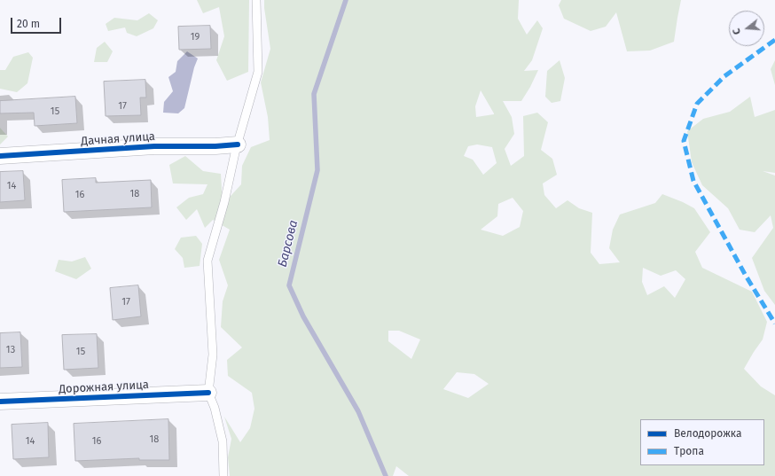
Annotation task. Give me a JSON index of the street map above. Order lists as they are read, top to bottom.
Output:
{
  "streets": {
    "street": ["Дачная улица", "Дорожная улица"]
  },
  "water": ["Барсова"],
  "house_numbers": [
    "19",
    "17",
    "15",
    "14",
    "18",
    "16",
    "17",
    "13",
    "15",
    "18",
    "14",
    "16"
  ],
  "legend": ["Велодорожка", "Тропа"],
  "scale_bar": "20 m",
  "north": "left"
}
